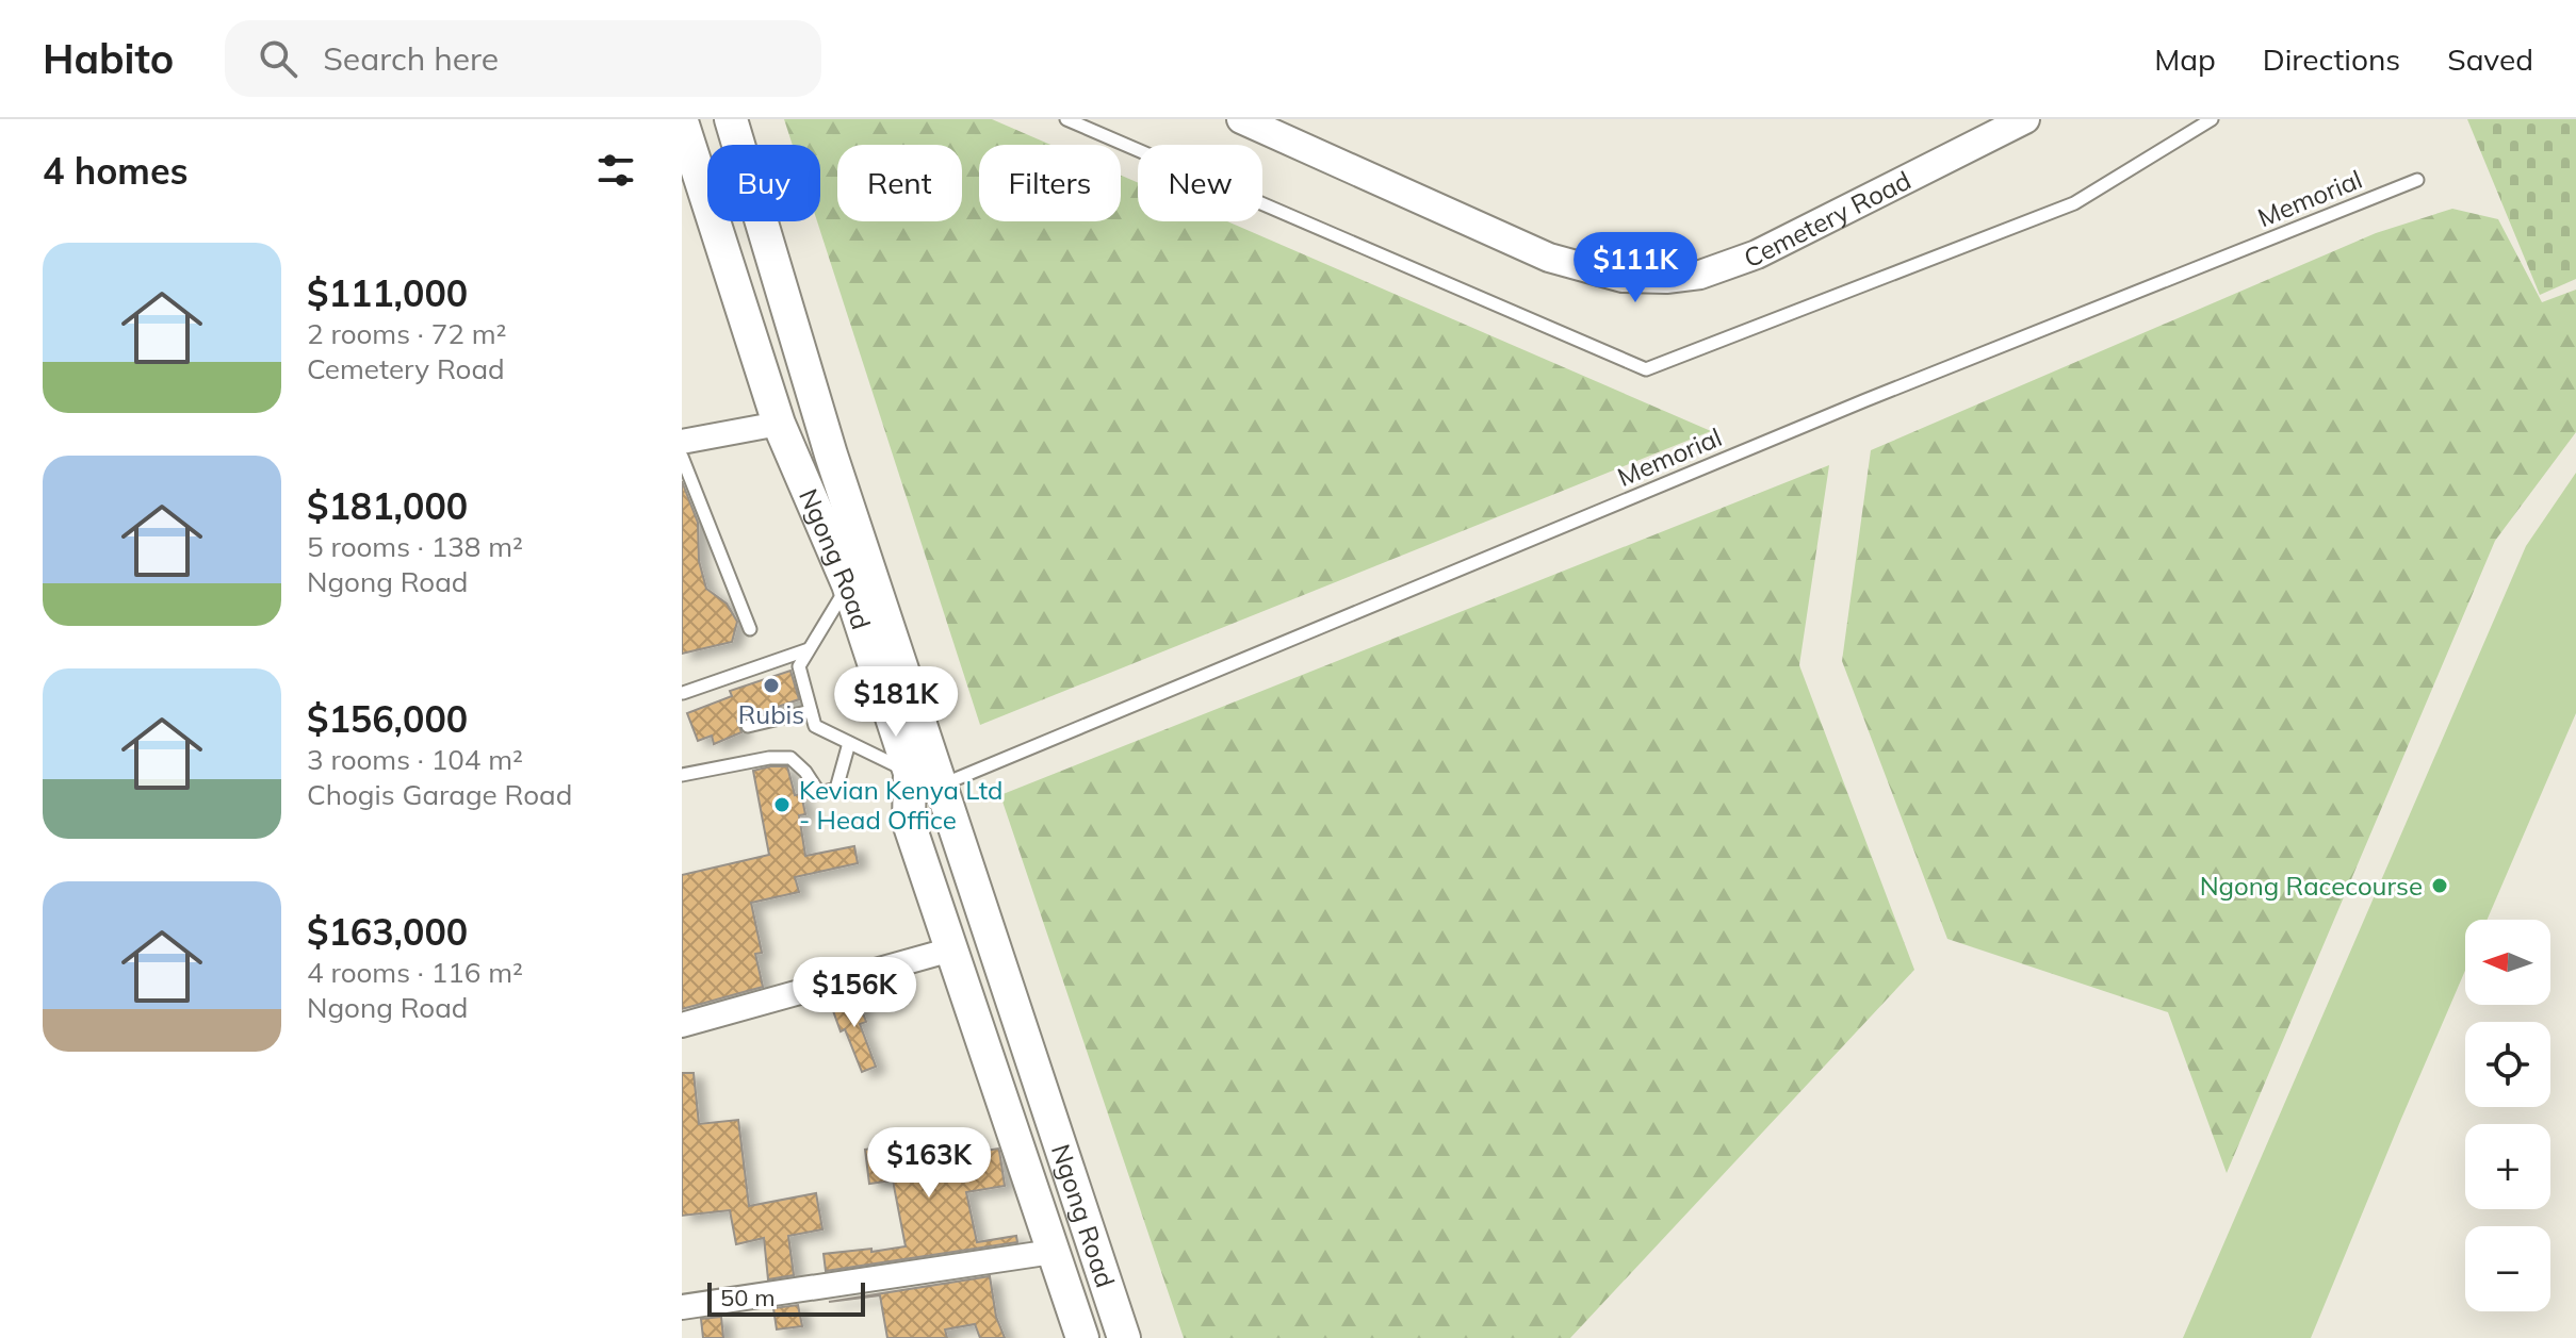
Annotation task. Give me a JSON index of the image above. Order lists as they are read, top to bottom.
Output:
{
  "streets": {
    "main road": ["Ngong Road"],
    "street": ["Cemetery Road"],
    "lane": ["Memorial"]
  },
  "crossings": [
    ["Memorial", "Ngong Road"]
  ],
  "places": ["Rubis", "Kevian Kenya Ltd - Head Office", "Ngong Racecourse"],
  "scale_bar": "50 m",
  "north": "left",
  "page": {
    "header": "Habito",
    "search": "Search here",
    "nav": ["Map", "Directions", "Saved"],
    "heading": "4 homes",
    "chip": [
      "Buy",
      "Rent",
      "Filters",
      "New"
    ],
    "list": [
      {
        "name": "$111,000",
        "note": "2 rooms · 72 m² · Cemetery Road"
      },
      {
        "name": "$181,000",
        "note": "5 rooms · 138 m² · Ngong Road"
      },
      {
        "name": "$156,000",
        "note": "3 rooms · 104 m² · Chogis Garage Road"
      },
      {
        "name": "$163,000",
        "note": "4 rooms · 116 m² · Ngong Road"
      }
    ],
    "price": [
      "$111K",
      "$181K",
      "$156K",
      "$163K"
    ],
    "map_buttons": ["+", "−"],
    "scale": "50 m"
  }
}
